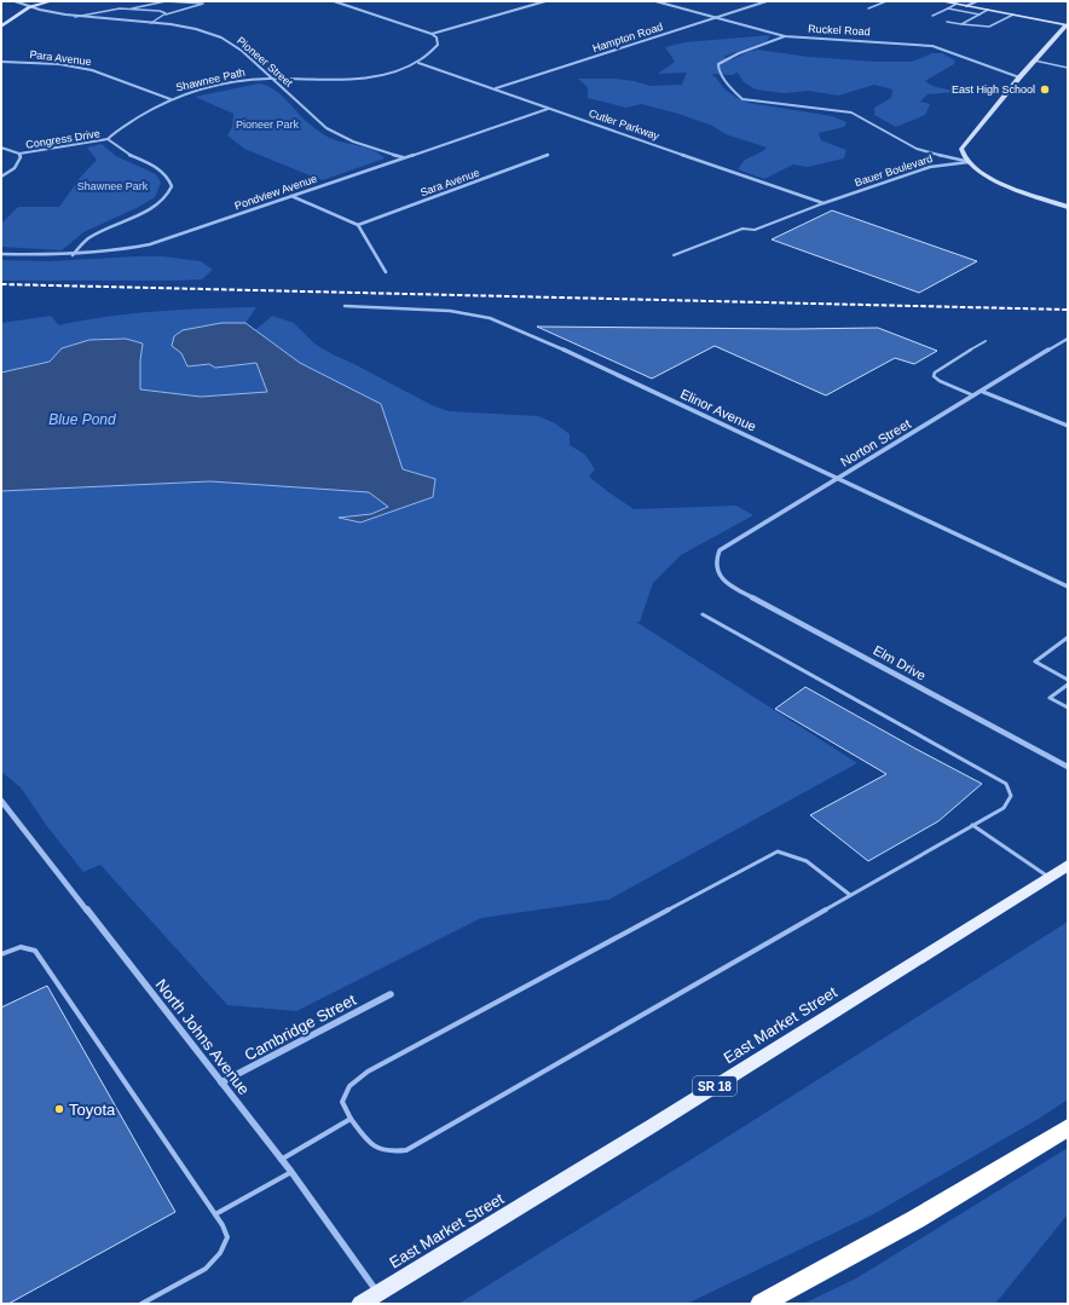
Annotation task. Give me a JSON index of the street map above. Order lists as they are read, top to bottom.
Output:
{
  "streets": {
    "main road": ["East Market Street", "SR 18"],
    "street": [
      "Ruckel Road",
      "Hampton Road",
      "Para Avenue",
      "Pioneer Street",
      "Shawnee Path",
      "Cutler Parkway",
      "Congress Drive",
      "Bauer Boulevard",
      "Sara Avenue",
      "Pondview Avenue",
      "Elinor Avenue",
      "Norton Street",
      "Elm Drive",
      "Cambridge Street",
      "North Johns Avenue"
    ]
  },
  "crossings": [
    ["Ruckel Road", "Hampton Road"],
    ["Hampton Road", "Cutler Parkway"],
    ["Para Avenue", "Shawnee Path"],
    ["Pioneer Street", "Shawnee Path"],
    ["Pioneer Street", "Pondview Avenue"],
    ["Shawnee Path", "Cutler Parkway"],
    ["Shawnee Path", "Congress Drive"],
    ["Cutler Parkway", "Bauer Boulevard"],
    ["Cutler Parkway", "Pondview Avenue"],
    ["Elinor Avenue", "Norton Street"],
    ["Norton Street", "Elm Drive"],
    ["East Market Street", "North Johns Avenue"],
    ["Cambridge Street", "North Johns Avenue"]
  ],
  "water": ["Blue Pond"],
  "parks": ["Pioneer Park", "Shawnee Park"],
  "places": ["East High School", "Toyota"]
}
